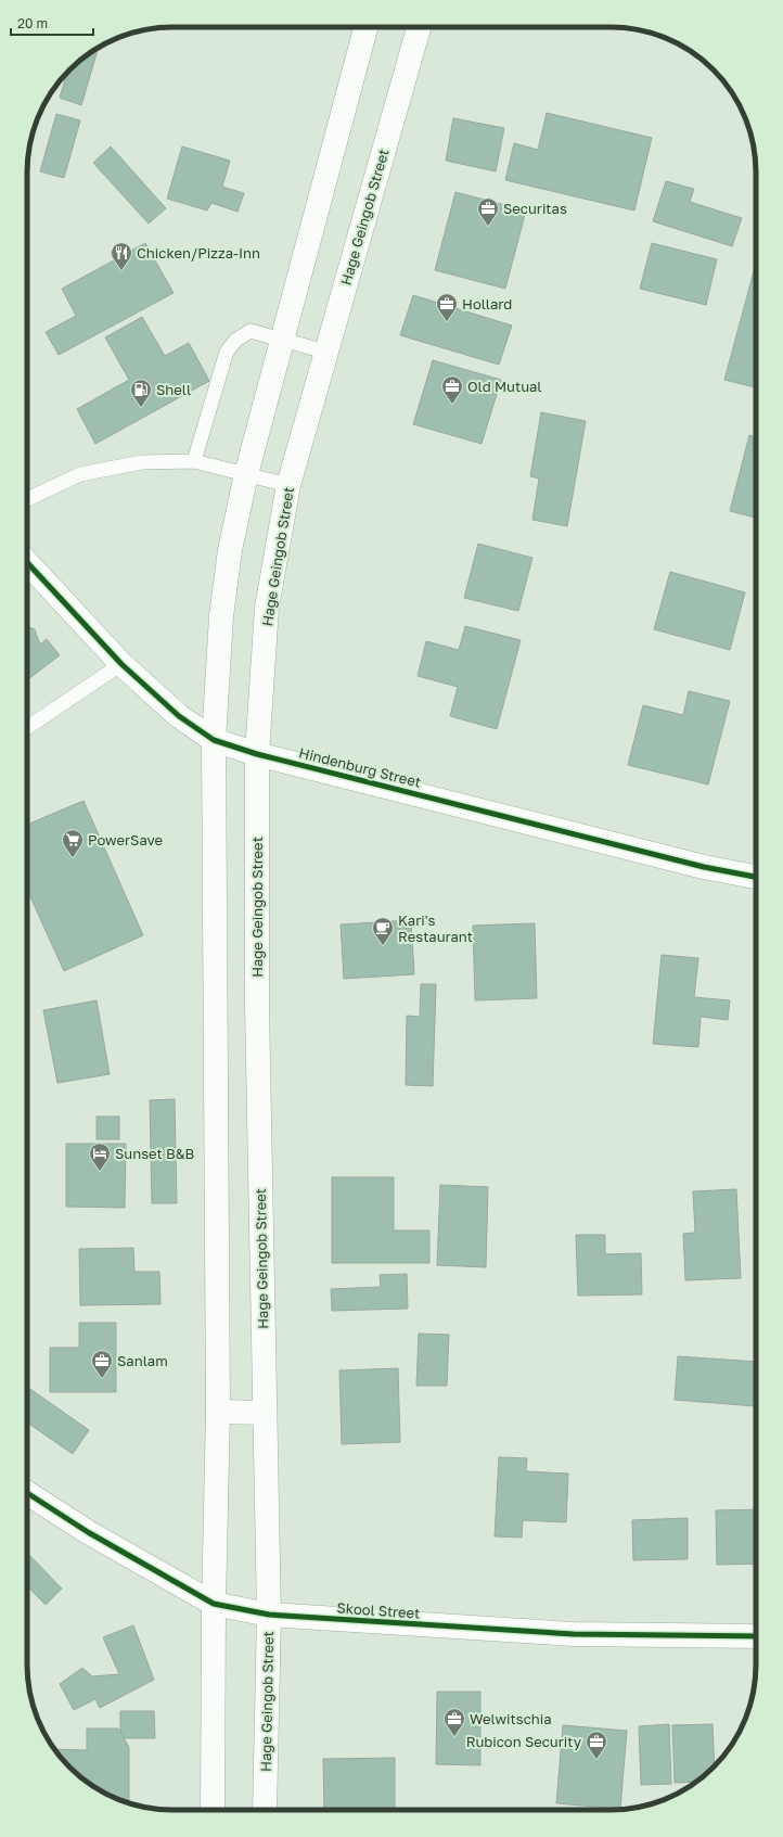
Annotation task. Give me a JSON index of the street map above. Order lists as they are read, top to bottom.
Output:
{
  "streets": {
    "main road": ["Hage Geingob Street", "Hindenburg Street", "Skool Street"]
  },
  "crossings": [
    ["Hage Geingob Street", "Hindenburg Street"],
    ["Hage Geingob Street", "Skool Street"]
  ],
  "places": {
    "office": [
      "Securitas",
      "Hollard",
      "Old Mutual",
      "Sanlam",
      "Welwitschia",
      "Rubicon Security"
    ],
    "restaurant": ["Chicken/Pizza-Inn"],
    "fuel station": ["Shell"],
    "supermarket": ["PowerSave"],
    "cafe": ["Kari's Restaurant"],
    "hotel": ["Sunset B&B"]
  },
  "scale_bar": "20 m"
}
